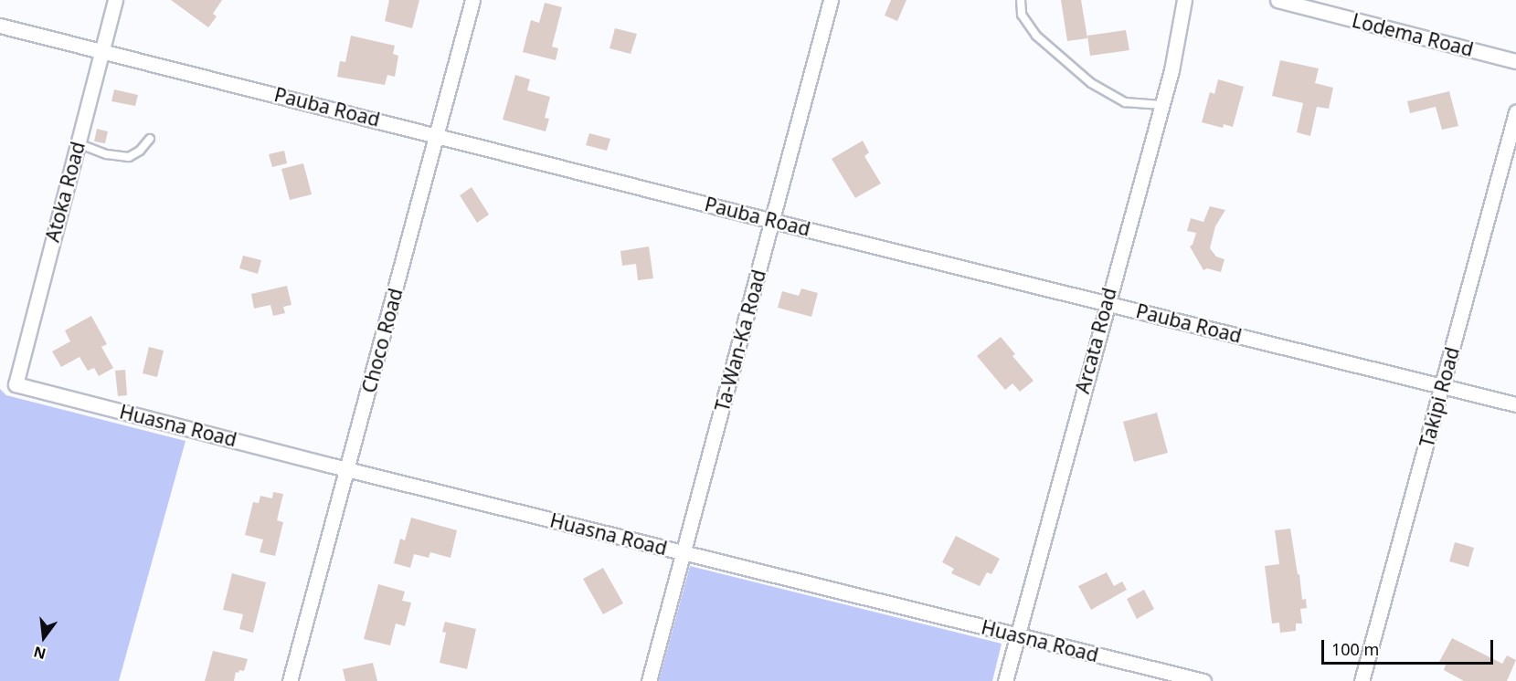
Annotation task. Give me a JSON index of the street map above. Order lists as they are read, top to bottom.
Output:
{
  "streets": {
    "street": [
      "Lodema Road",
      "Pauba Road",
      "Atoka Road",
      "Choco Road",
      "Ta-Wan-Ka Road",
      "Arcata Road",
      "Takipi Road",
      "Huasna Road"
    ]
  },
  "crossings": [
    ["Pauba Road", "Atoka Road"],
    ["Pauba Road", "Choco Road"],
    ["Pauba Road", "Ta-Wan-Ka Road"],
    ["Pauba Road", "Arcata Road"],
    ["Pauba Road", "Takipi Road"],
    ["Atoka Road", "Huasna Road"],
    ["Choco Road", "Huasna Road"],
    ["Ta-Wan-Ka Road", "Huasna Road"],
    ["Arcata Road", "Huasna Road"]
  ],
  "scale_bar": "100 m",
  "north": "bottom"
}
